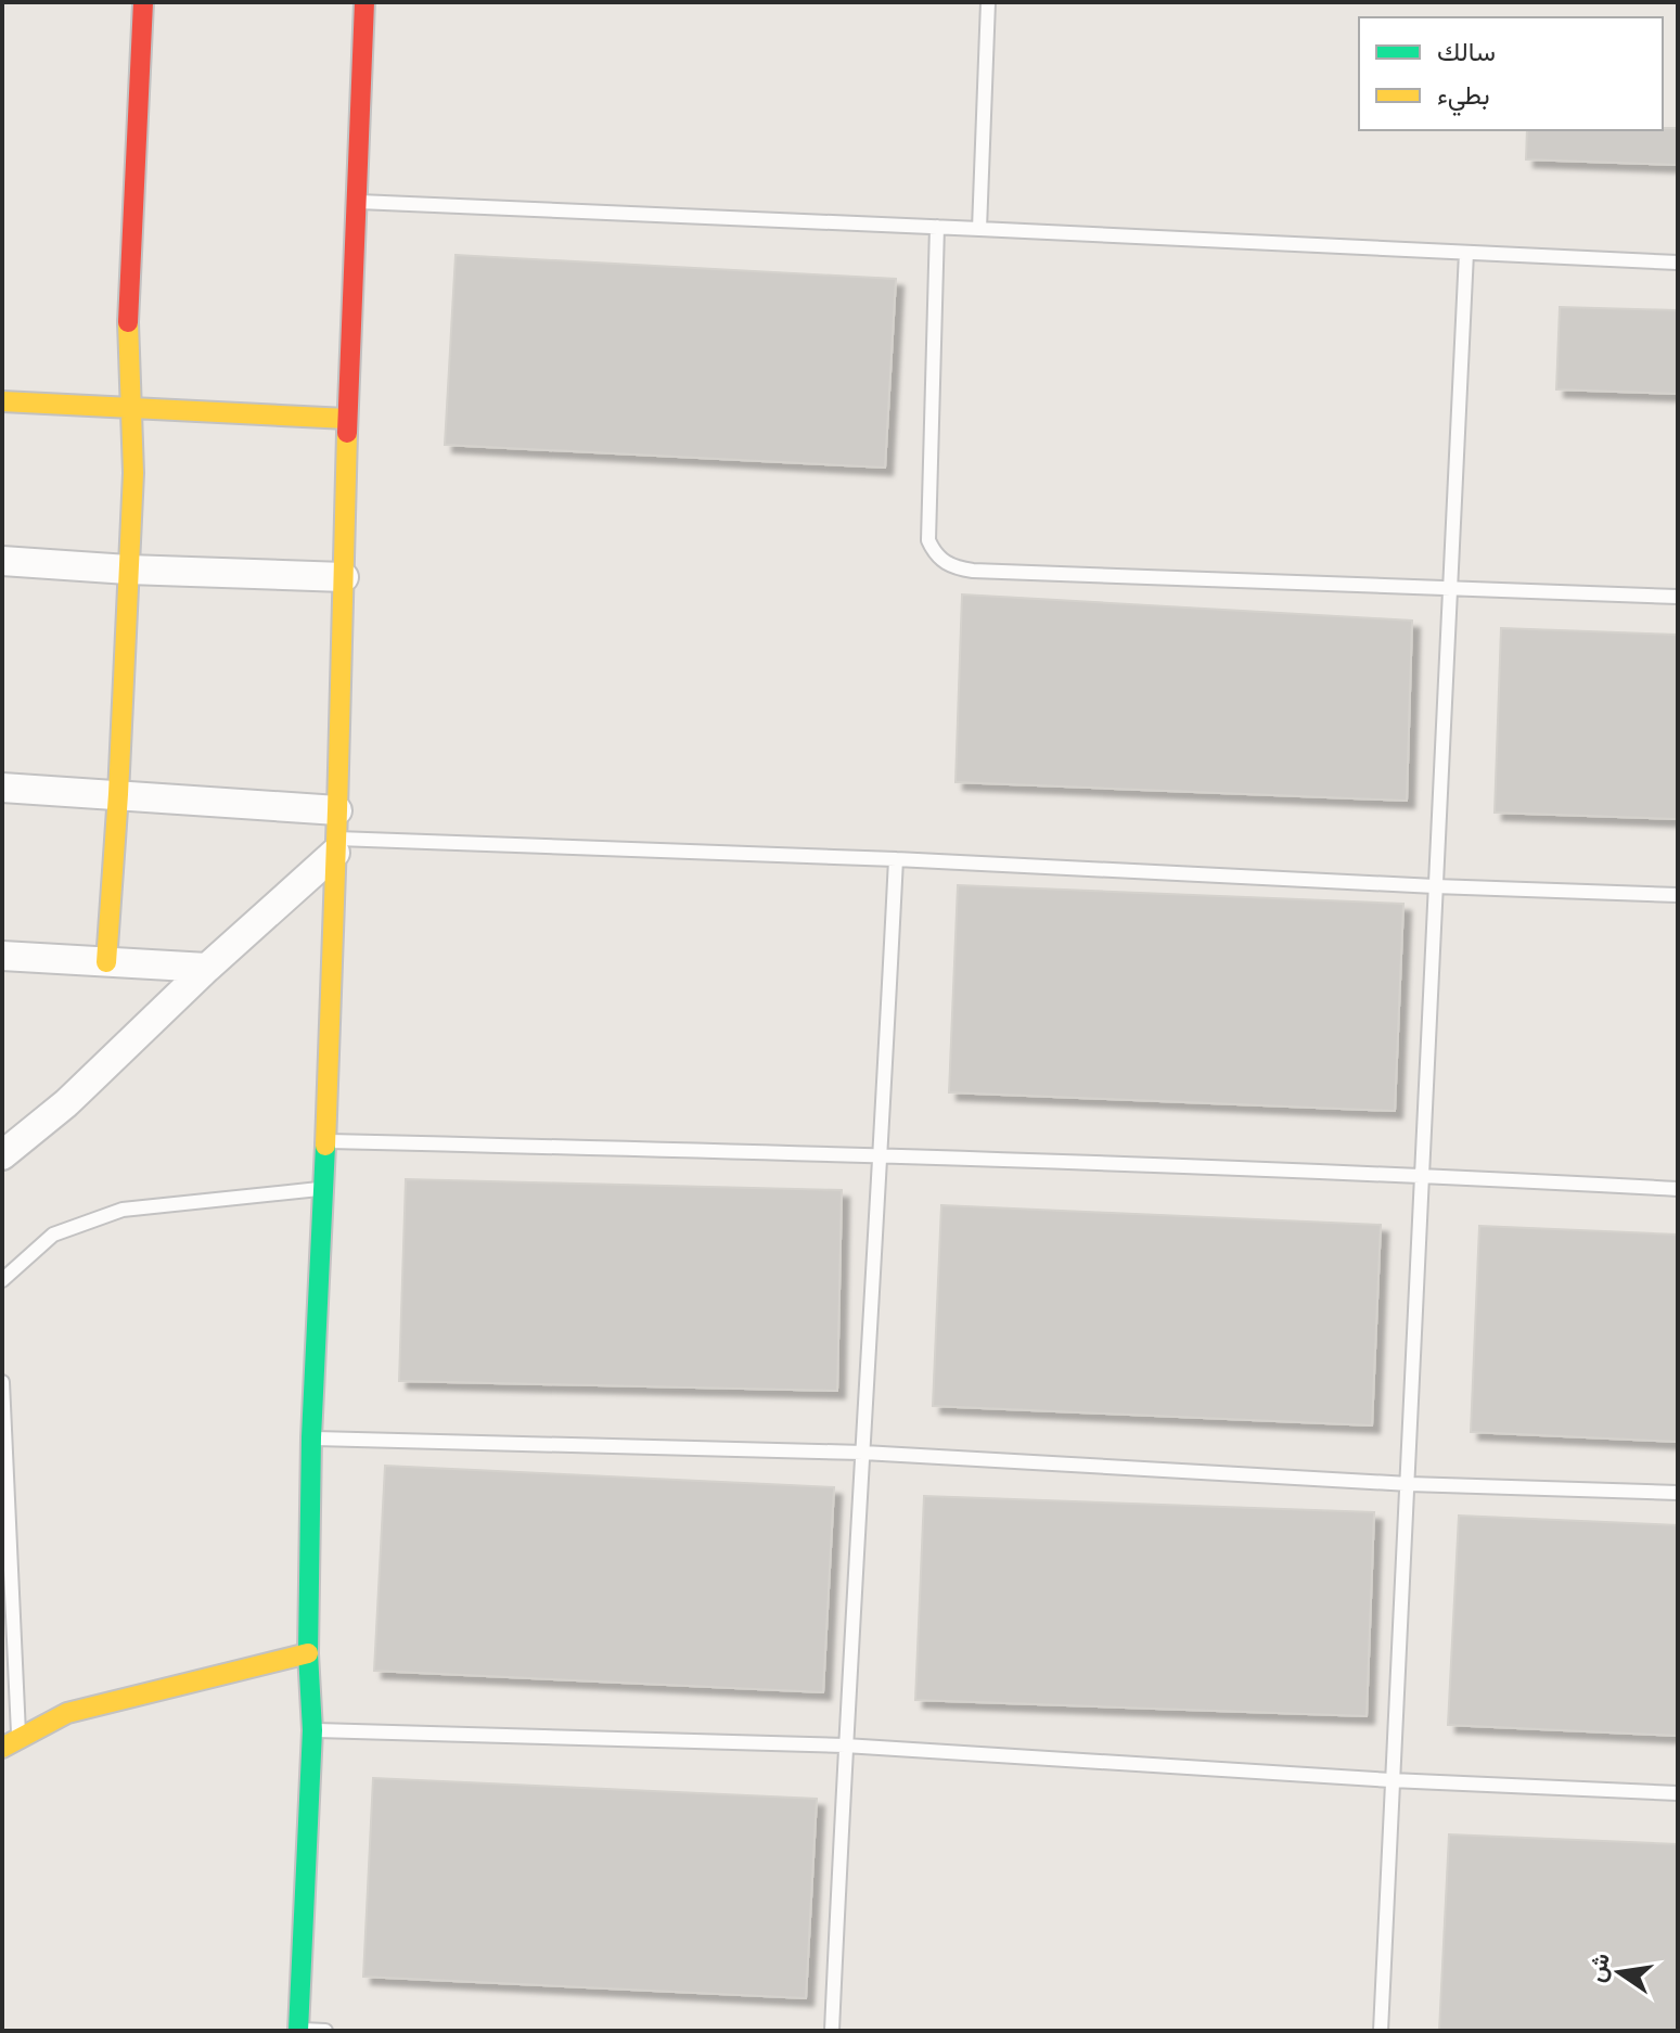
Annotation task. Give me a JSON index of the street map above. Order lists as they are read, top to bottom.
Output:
{
  "legend": ["سالك", "بطيء"],
  "north": "left"
}
